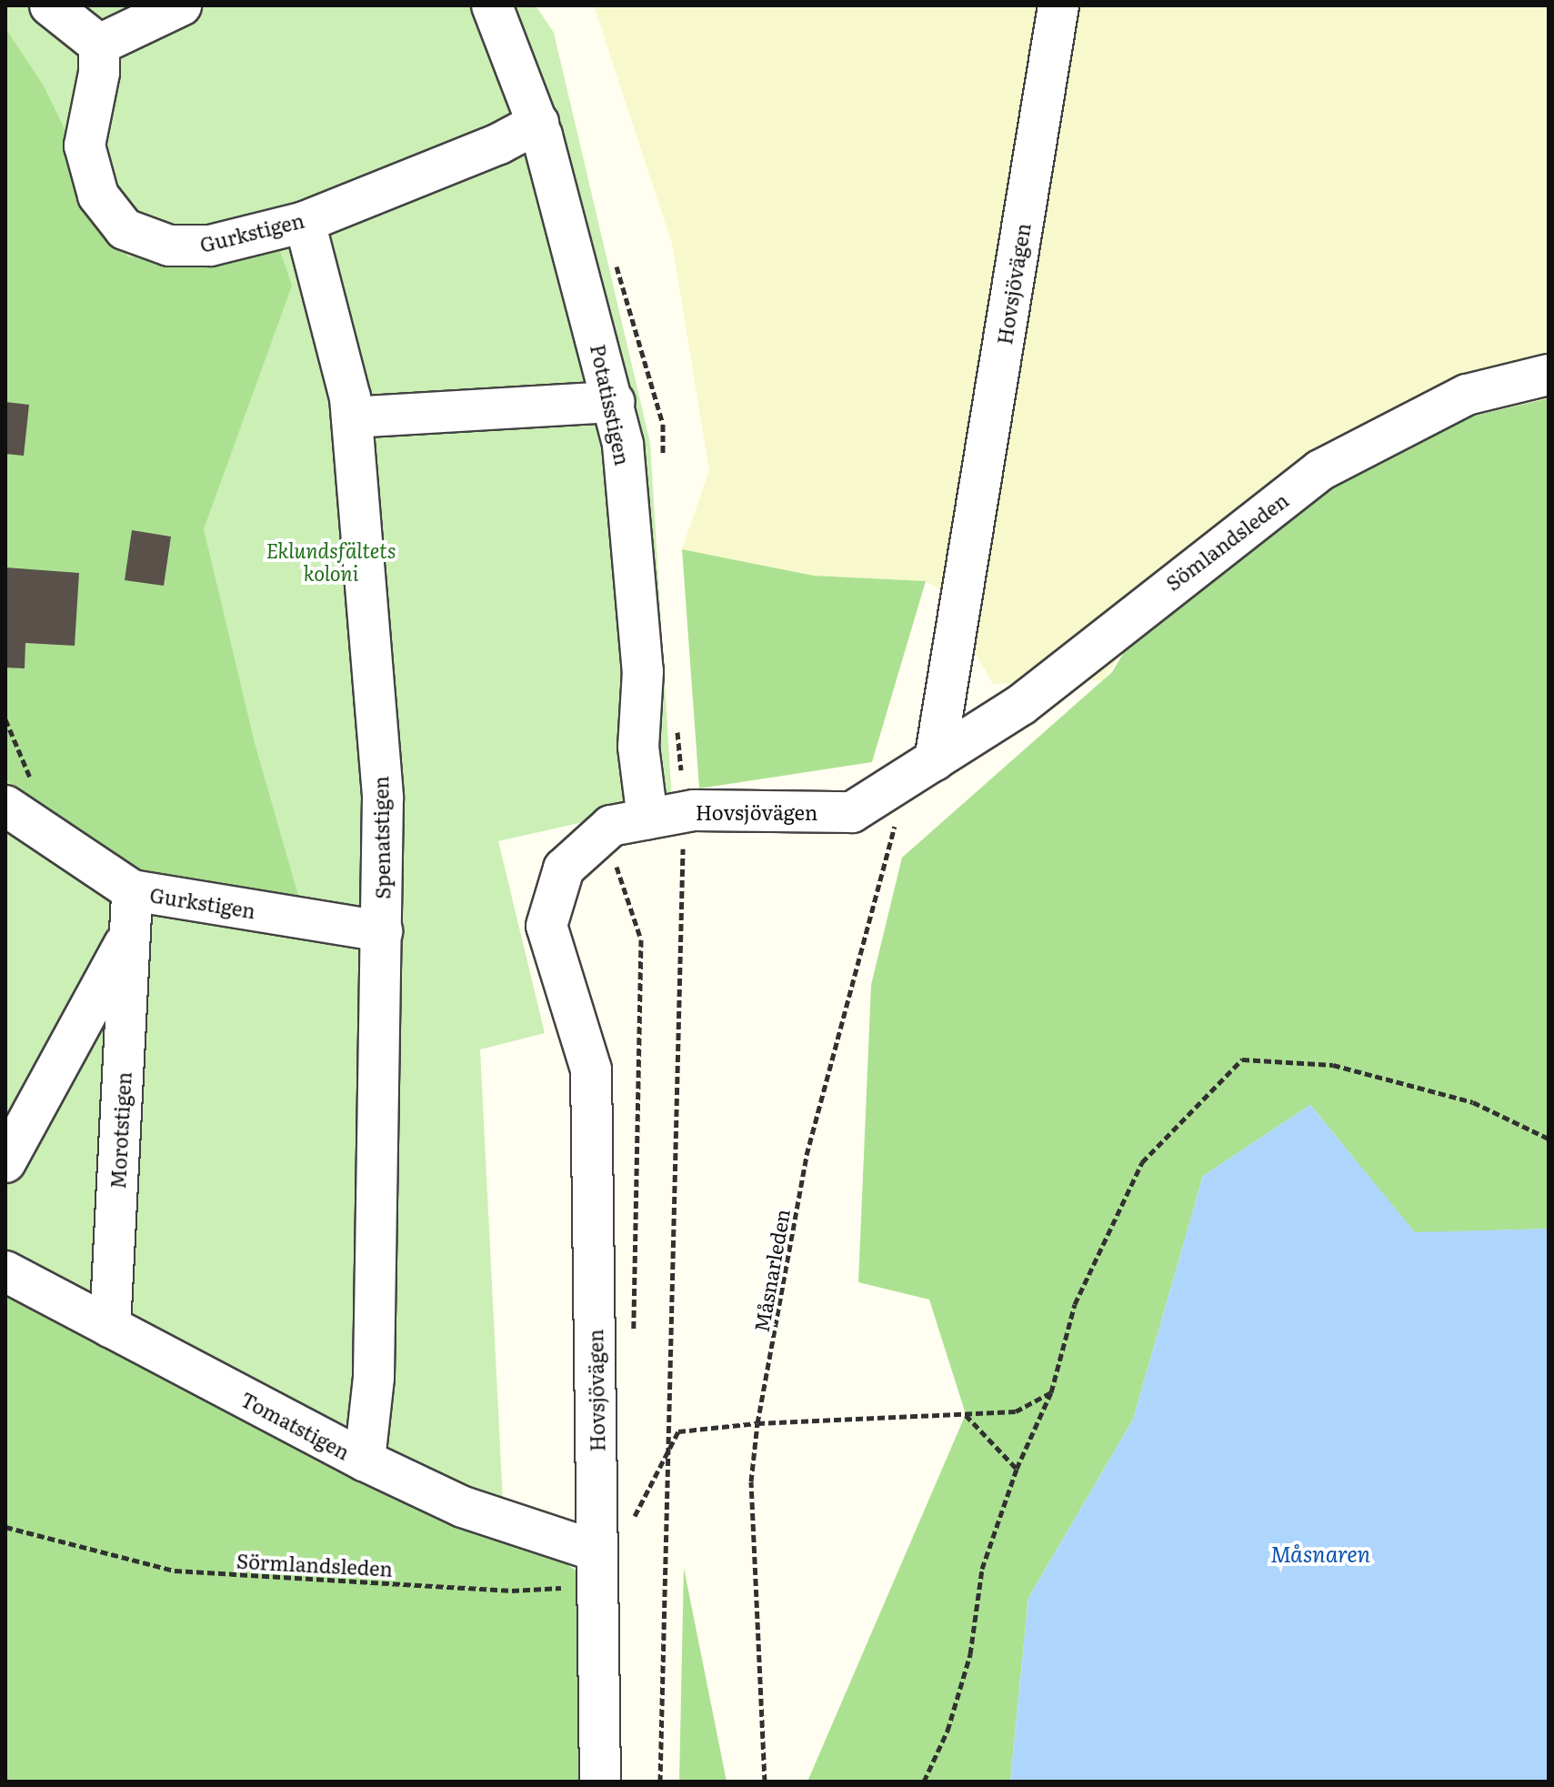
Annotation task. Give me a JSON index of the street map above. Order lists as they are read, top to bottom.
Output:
{
  "streets": {
    "street": [
      "Gurkstigen",
      "Hovsjövägen",
      "Potatisstigen",
      "Sömlandsleden",
      "Spenatstigen",
      "Morotstigen",
      "Tomatstigen"
    ],
    "path": ["Måsnarleden", "Sörmlandsleden"]
  },
  "crossings": [
    ["Gurkstigen", "Potatisstigen"],
    ["Gurkstigen", "Spenatstigen"],
    ["Gurkstigen", "Morotstigen"],
    ["Hovsjövägen", "Potatisstigen"],
    ["Hovsjövägen", "Sömlandsleden"],
    ["Hovsjövägen", "Måsnarleden"],
    ["Hovsjövägen", "Tomatstigen"],
    ["Hovsjövägen", "Sörmlandsleden"],
    ["Sömlandsleden", "Måsnarleden"],
    ["Spenatstigen", "Tomatstigen"],
    ["Morotstigen", "Tomatstigen"],
    ["Tomatstigen", "Sörmlandsleden"]
  ],
  "water": ["Måsnaren"],
  "parks": ["Eklundsfältets koloni"]
}
